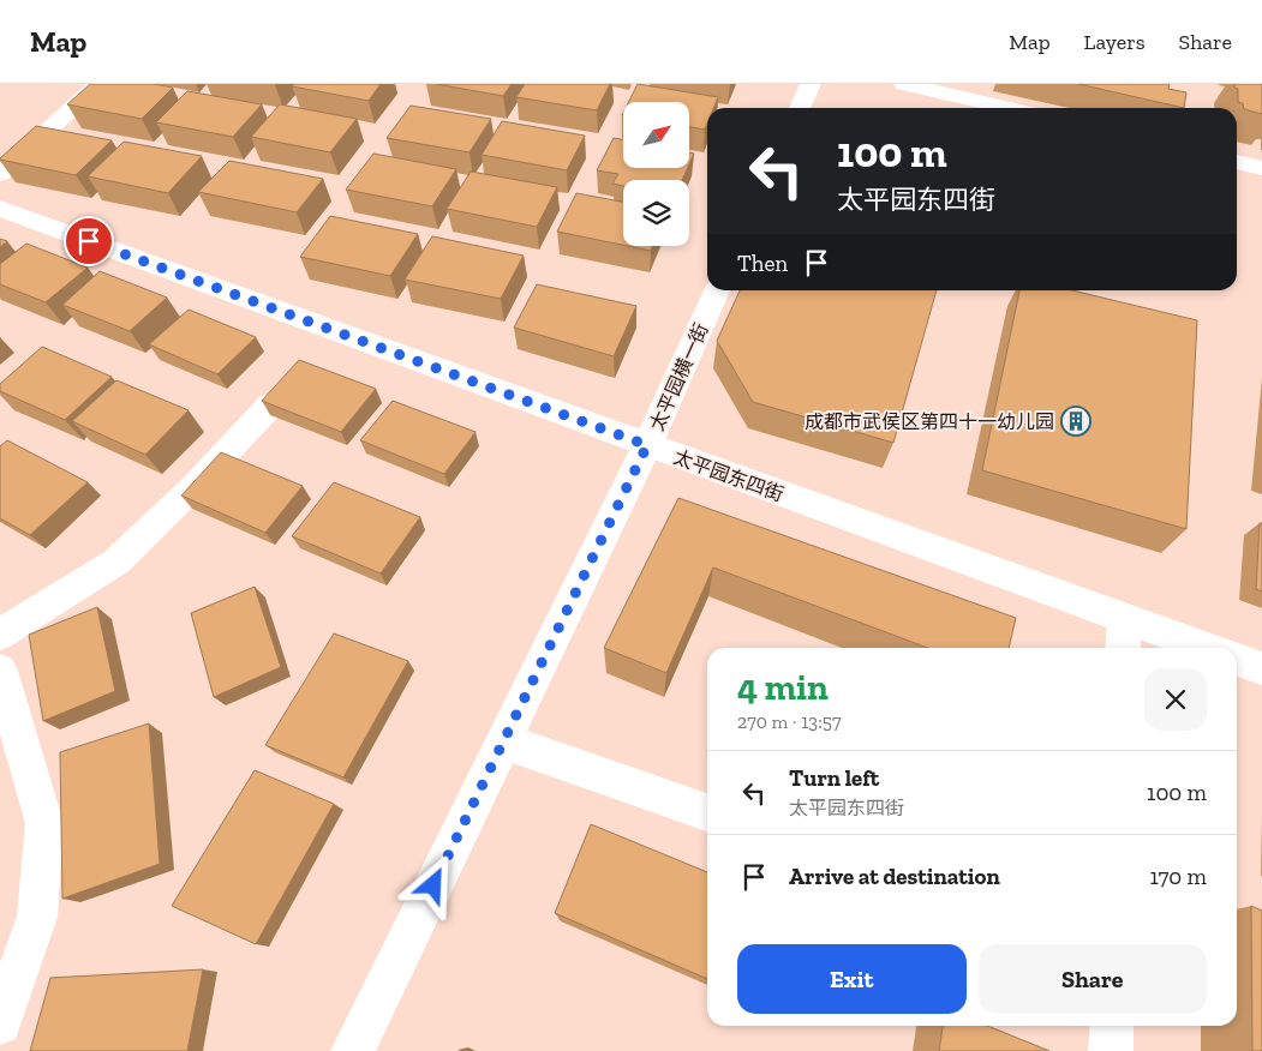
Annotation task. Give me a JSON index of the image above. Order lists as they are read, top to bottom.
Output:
{
  "streets": {
    "street": ["太平园横一街", "太平园东四街"]
  },
  "crossings": [
    ["太平园横一街", "太平园东四街"]
  ],
  "places": {
    "building": ["成都市武侯区第四十一幼儿园"]
  },
  "north": "top right",
  "page": {
    "header": "Map",
    "nav": ["Map", "Layers", "Share"],
    "turn": ["100 m", "太平园东四街"],
    "then": "Then",
    "heading": ["4 min", "270 m · 13:57"],
    "list": [
      {
        "name": "Turn left",
        "note": "太平园东四街",
        "value": "100 m"
      },
      {
        "name": "Arrive at destination",
        "value": "170 m"
      }
    ],
    "buttons": ["Exit", "Share"]
  }
}
